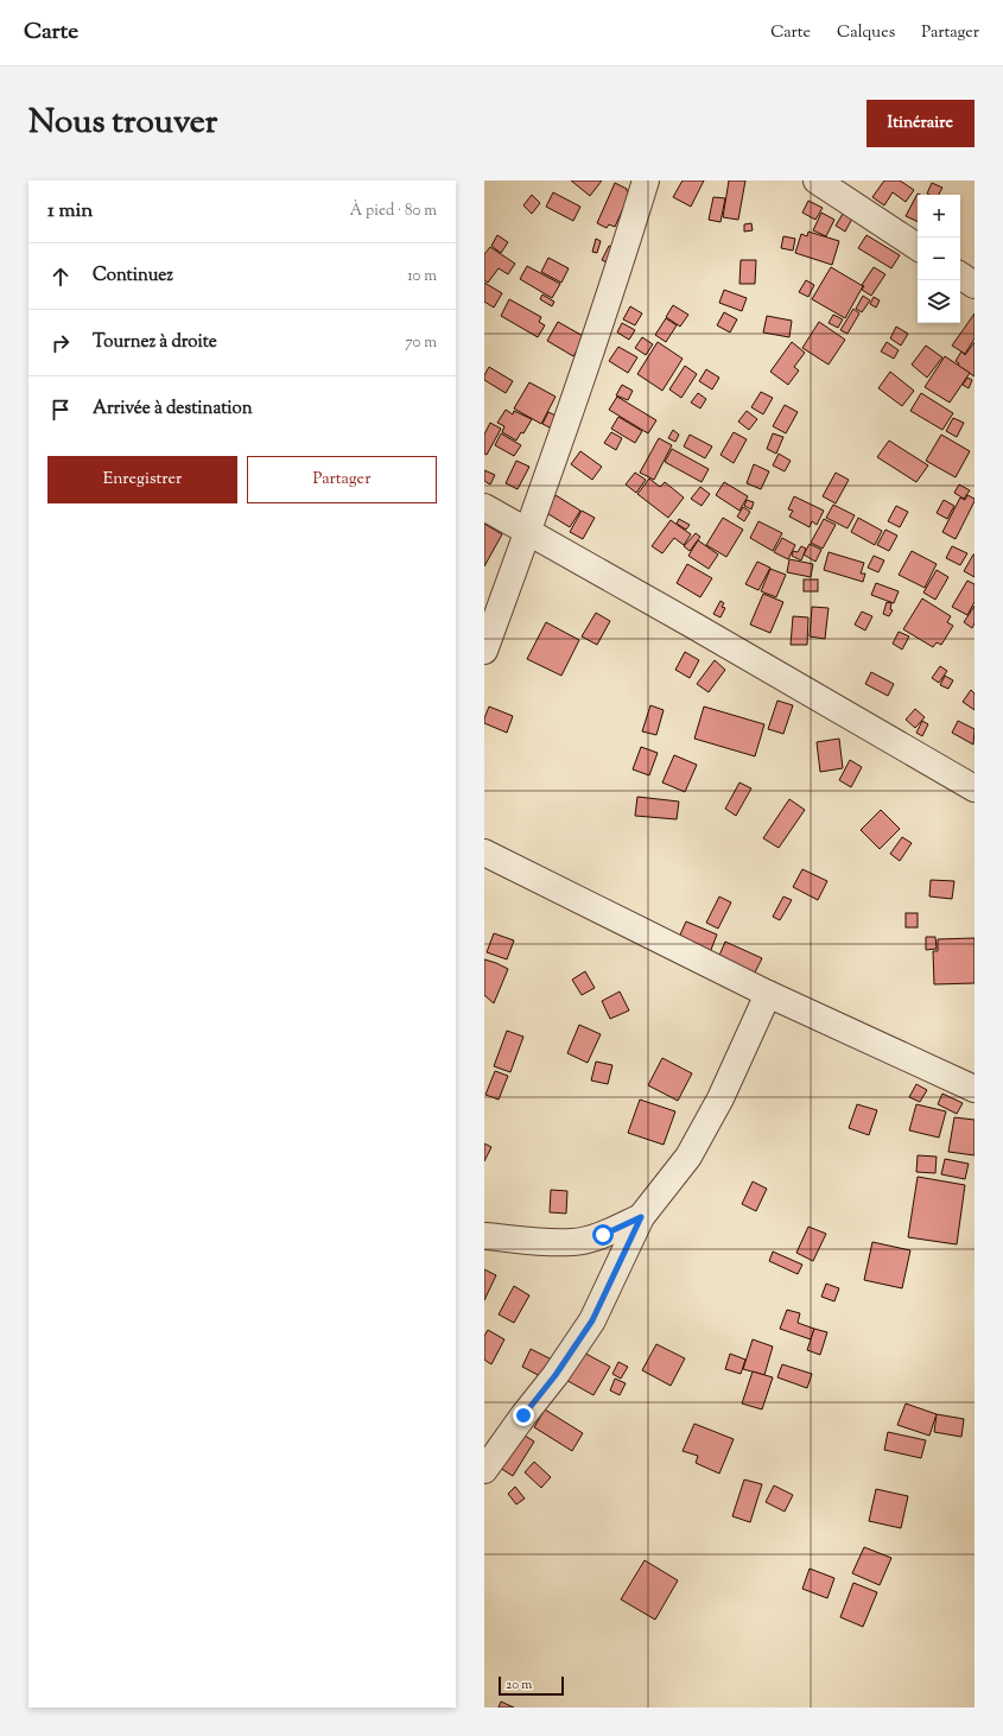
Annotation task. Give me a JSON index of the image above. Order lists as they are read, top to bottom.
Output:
{
  "scale_bar": "20 m",
  "page": {
    "header": "Carte",
    "nav": ["Carte", "Calques", "Partager"],
    "title": "Nous trouver",
    "buttons": [
      "Itinéraire",
      ["Enregistrer", "Partager"]
    ],
    "heading": ["1 min", "À pied · 80 m"],
    "map_buttons": ["+", "−"],
    "list": [
      ["Continuez", "10 m"],
      ["Tournez à droite", "70 m"],
      "Arrivée à destination"
    ],
    "scale": "20 m"
  }
}
